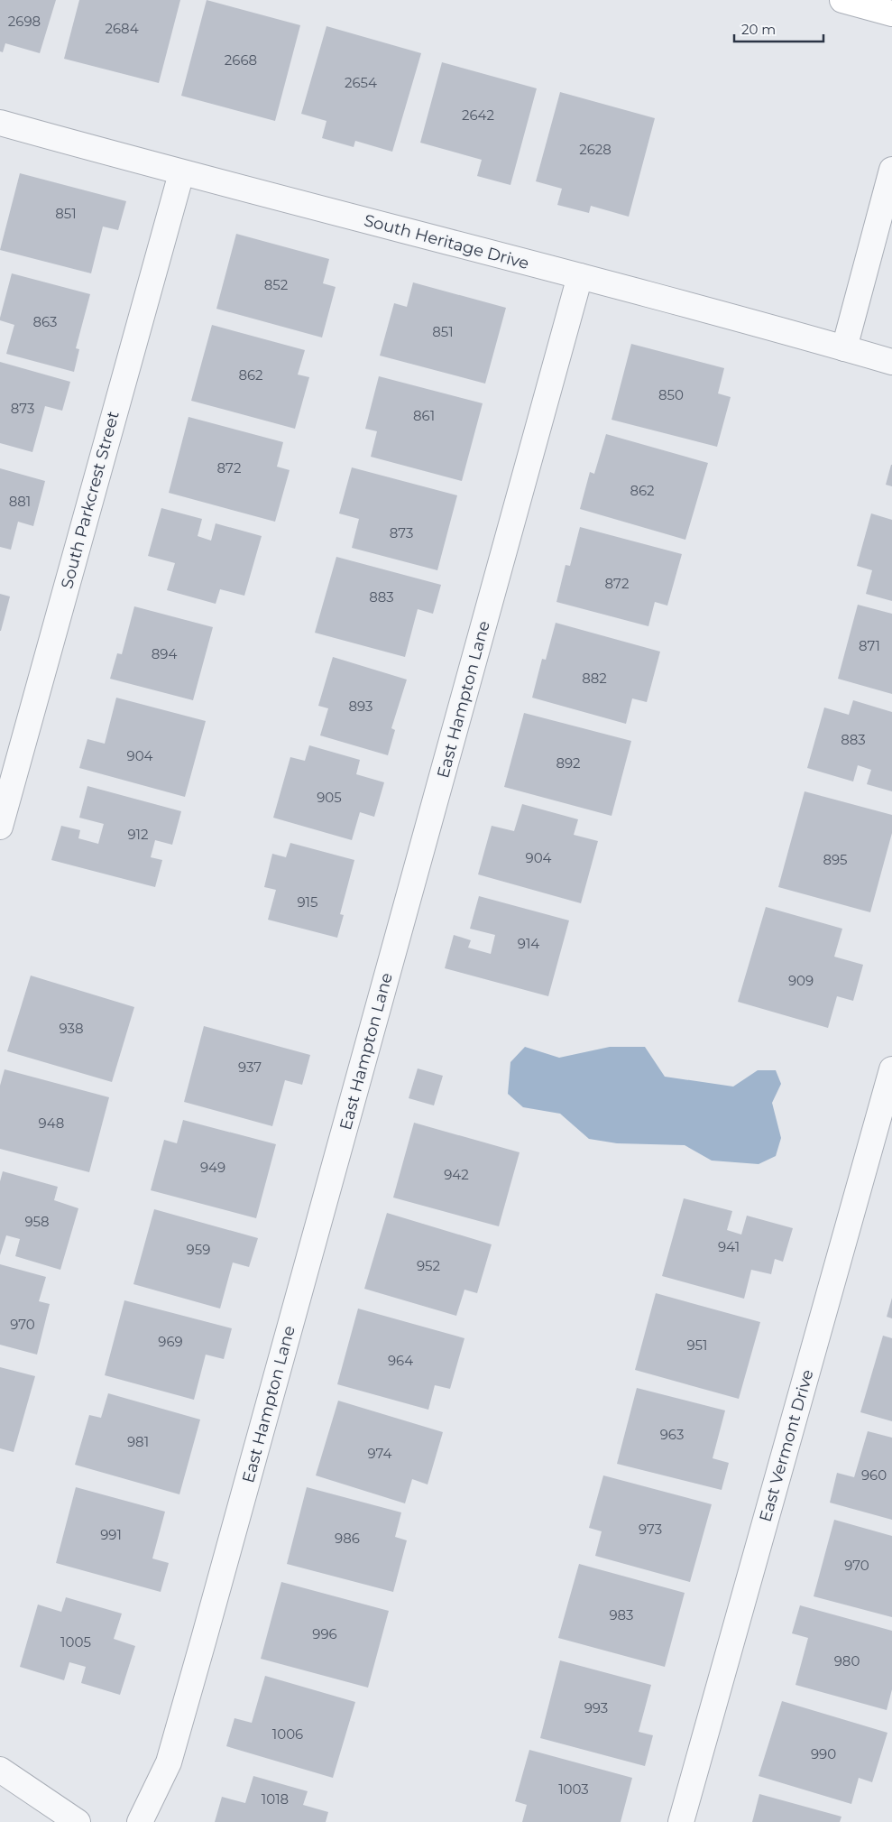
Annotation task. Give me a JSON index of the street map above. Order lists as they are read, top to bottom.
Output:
{
  "streets": {
    "street": [
      "South Heritage Drive",
      "South Parkcrest Street",
      "East Hampton Lane",
      "East Vermont Drive"
    ]
  },
  "crossings": [
    ["South Heritage Drive", "South Parkcrest Street"],
    ["South Heritage Drive", "East Hampton Lane"]
  ],
  "house_numbers": [
    "2698",
    "2684",
    "2668",
    "2654",
    "2642",
    "2628",
    "851",
    "852",
    "863",
    "851",
    "862",
    "850",
    "873",
    "861",
    "872",
    "862",
    "881",
    "873",
    "872",
    "883",
    "871",
    "894",
    "882",
    "893",
    "883",
    "904",
    "892",
    "905",
    "912",
    "904",
    "895",
    "915",
    "914",
    "909",
    "938",
    "937",
    "948",
    "949",
    "942",
    "958",
    "941",
    "959",
    "952",
    "970",
    "969",
    "951",
    "964",
    "963",
    "981",
    "974",
    "960",
    "973",
    "991",
    "986",
    "970",
    "983",
    "996",
    "1005",
    "980",
    "993",
    "1006",
    "990",
    "1003",
    "1018"
  ],
  "scale_bar": "20 m"
}
